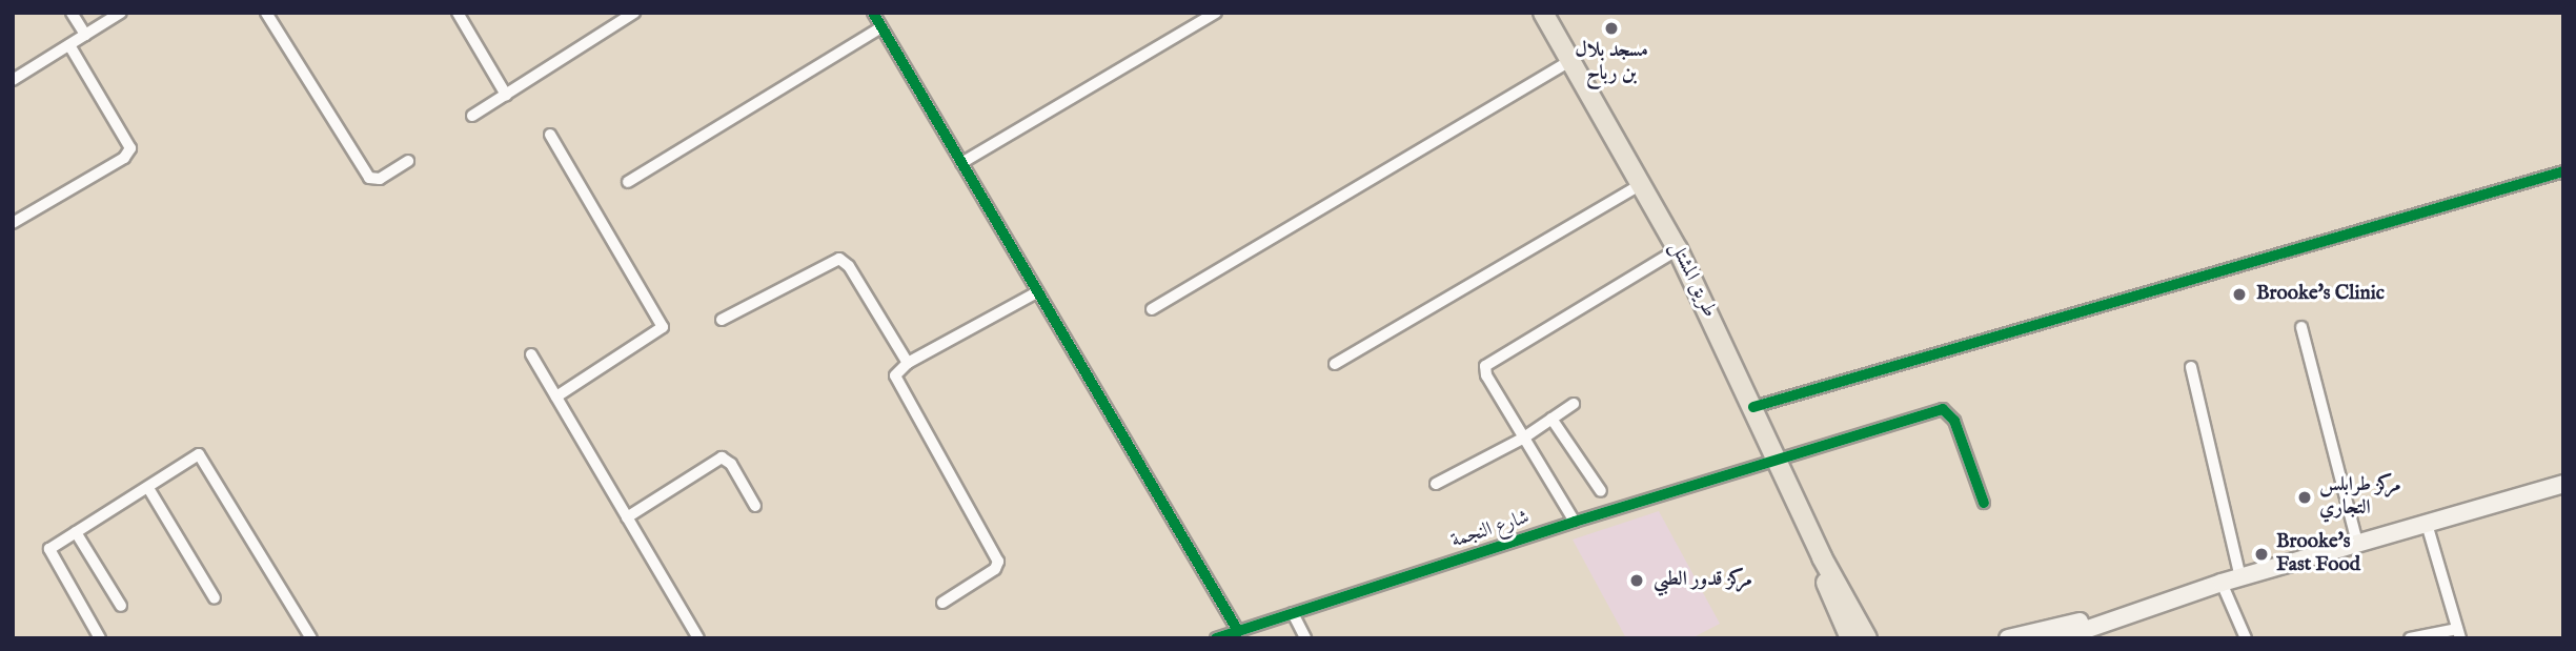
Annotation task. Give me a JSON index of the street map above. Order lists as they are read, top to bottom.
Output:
{
  "streets": {
    "main road": ["طريق المشتل"],
    "street": ["شارع النجمة"]
  },
  "crossings": [
    ["طريق المشتل", "شارع النجمة"]
  ],
  "places": [
    "مسجد بلال بن رباح",
    "Brooke's Clinic",
    "مركز طرابلس التجاري",
    "Brooke's Fast Food",
    "مركز قدور الطبي"
  ]
}
